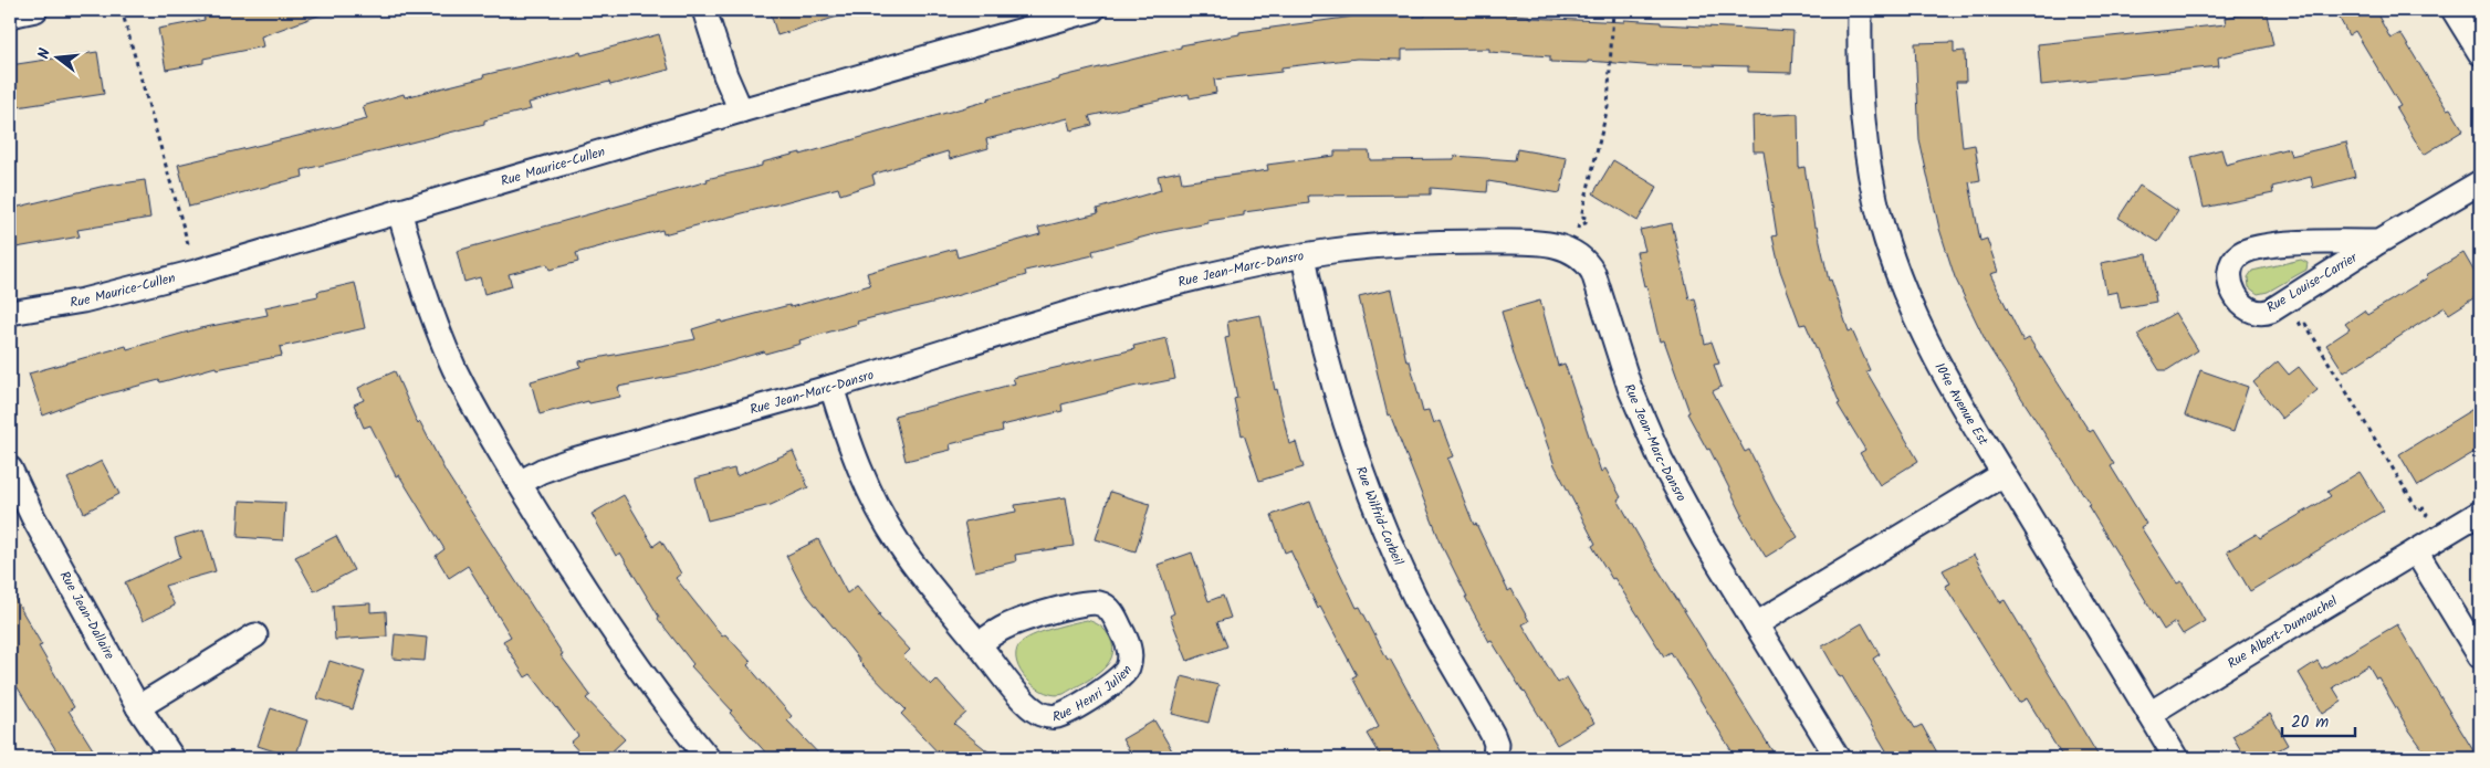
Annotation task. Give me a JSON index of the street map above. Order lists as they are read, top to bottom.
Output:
{
  "streets": {
    "street": [
      "Rue Maurice-Cullen",
      "Rue Jean-Marc-Dansro",
      "Rue Louise-Carrier",
      "104e Avenue Est",
      "Rue Wilfrid-Corbeil",
      "Rue Jean-Dallaire",
      "Rue Albert-Dumouchel",
      "Rue Henri Julien"
    ]
  },
  "crossings": [
    ["Rue Jean-Marc-Dansro", "Rue Wilfrid-Corbeil"],
    ["Rue Jean-Marc-Dansro", "Rue Henri Julien"],
    ["104e Avenue Est", "Rue Albert-Dumouchel"]
  ],
  "scale_bar": "20 m",
  "north": "left"
}
